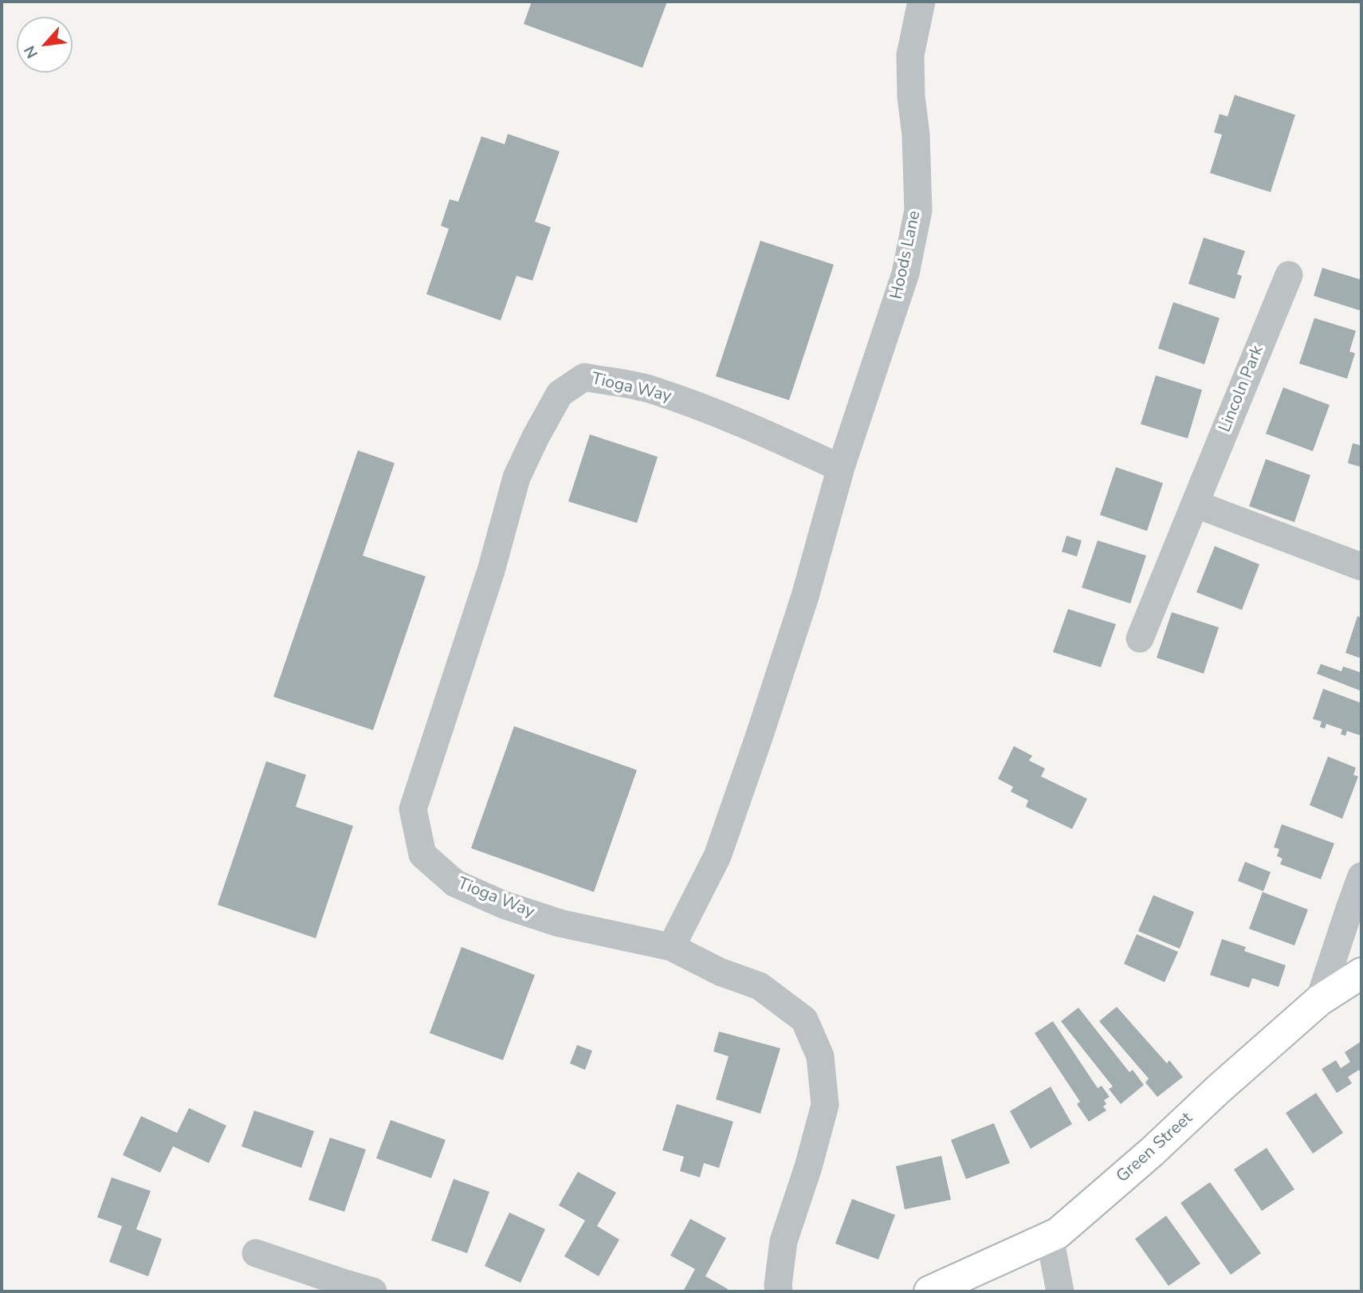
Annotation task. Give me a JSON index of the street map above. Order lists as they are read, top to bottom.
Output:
{
  "streets": {
    "street": [
      "Hoods Lane",
      "Tioga Way",
      "Lincoln Park",
      "Green Street"
    ]
  },
  "crossings": [
    ["Hoods Lane", "Tioga Way"]
  ],
  "north": "bottom left"
}
